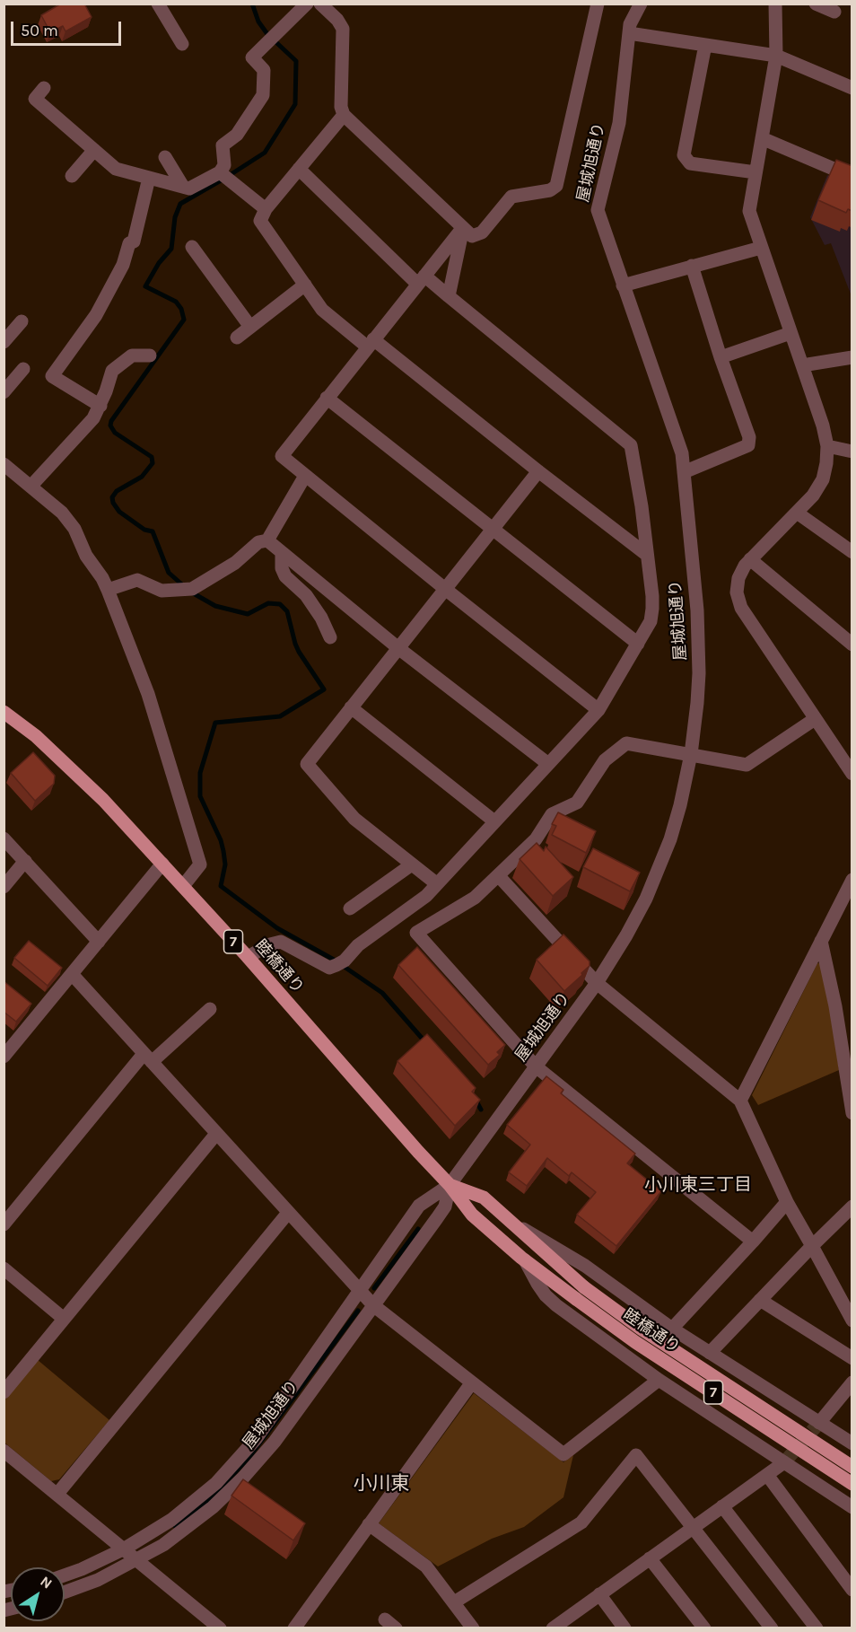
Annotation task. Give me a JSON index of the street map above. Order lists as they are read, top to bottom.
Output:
{
  "streets": {
    "main road": ["7", "睦橋通り"],
    "street": ["屋城旭通り"]
  },
  "crossings": [
    ["屋城旭通り", "睦橋通り"]
  ],
  "districts": ["小川東三丁目", "小川東"],
  "scale_bar": "50 m",
  "north": "top right"
}
